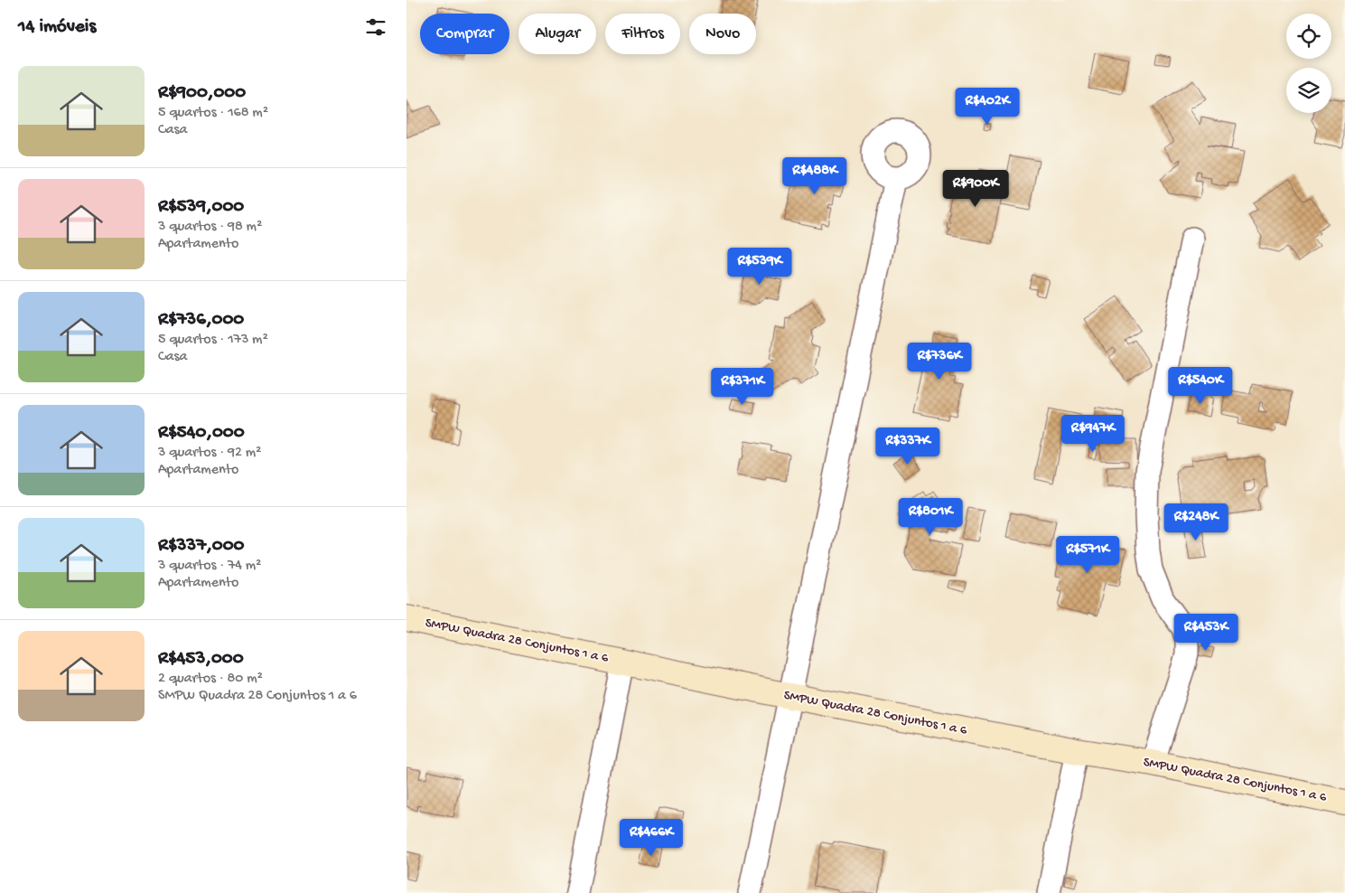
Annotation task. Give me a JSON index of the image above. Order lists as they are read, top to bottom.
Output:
{
  "streets": {
    "street": ["SMPW Quadra 28 Conjuntos 1 a 6"]
  },
  "page": {
    "heading": "14 imóveis",
    "chip": [
      "Comprar",
      "Alugar",
      "Filtros",
      "Novo"
    ],
    "list": [
      {
        "name": "R$900,000",
        "note": "5 quartos · 168 m² · Casa"
      },
      {
        "name": "R$539,000",
        "note": "3 quartos · 98 m² · Apartamento"
      },
      {
        "name": "R$736,000",
        "note": "5 quartos · 173 m² · Casa"
      },
      {
        "name": "R$540,000",
        "note": "3 quartos · 92 m² · Apartamento"
      },
      {
        "name": "R$337,000",
        "note": "3 quartos · 74 m² · Apartamento"
      },
      {
        "name": "R$453,000",
        "note": "2 quartos · 80 m² · SMPW Quadra 28 Conjuntos 1 a 6"
      }
    ],
    "price": [
      "R$402K",
      "R$488K",
      "R$900K",
      "R$539K",
      "R$736K",
      "R$540K",
      "R$371K",
      "R$947K",
      "R$337K",
      "R$801K",
      "R$248K",
      "R$571K",
      "R$453K",
      "R$466K"
    ]
  }
}
